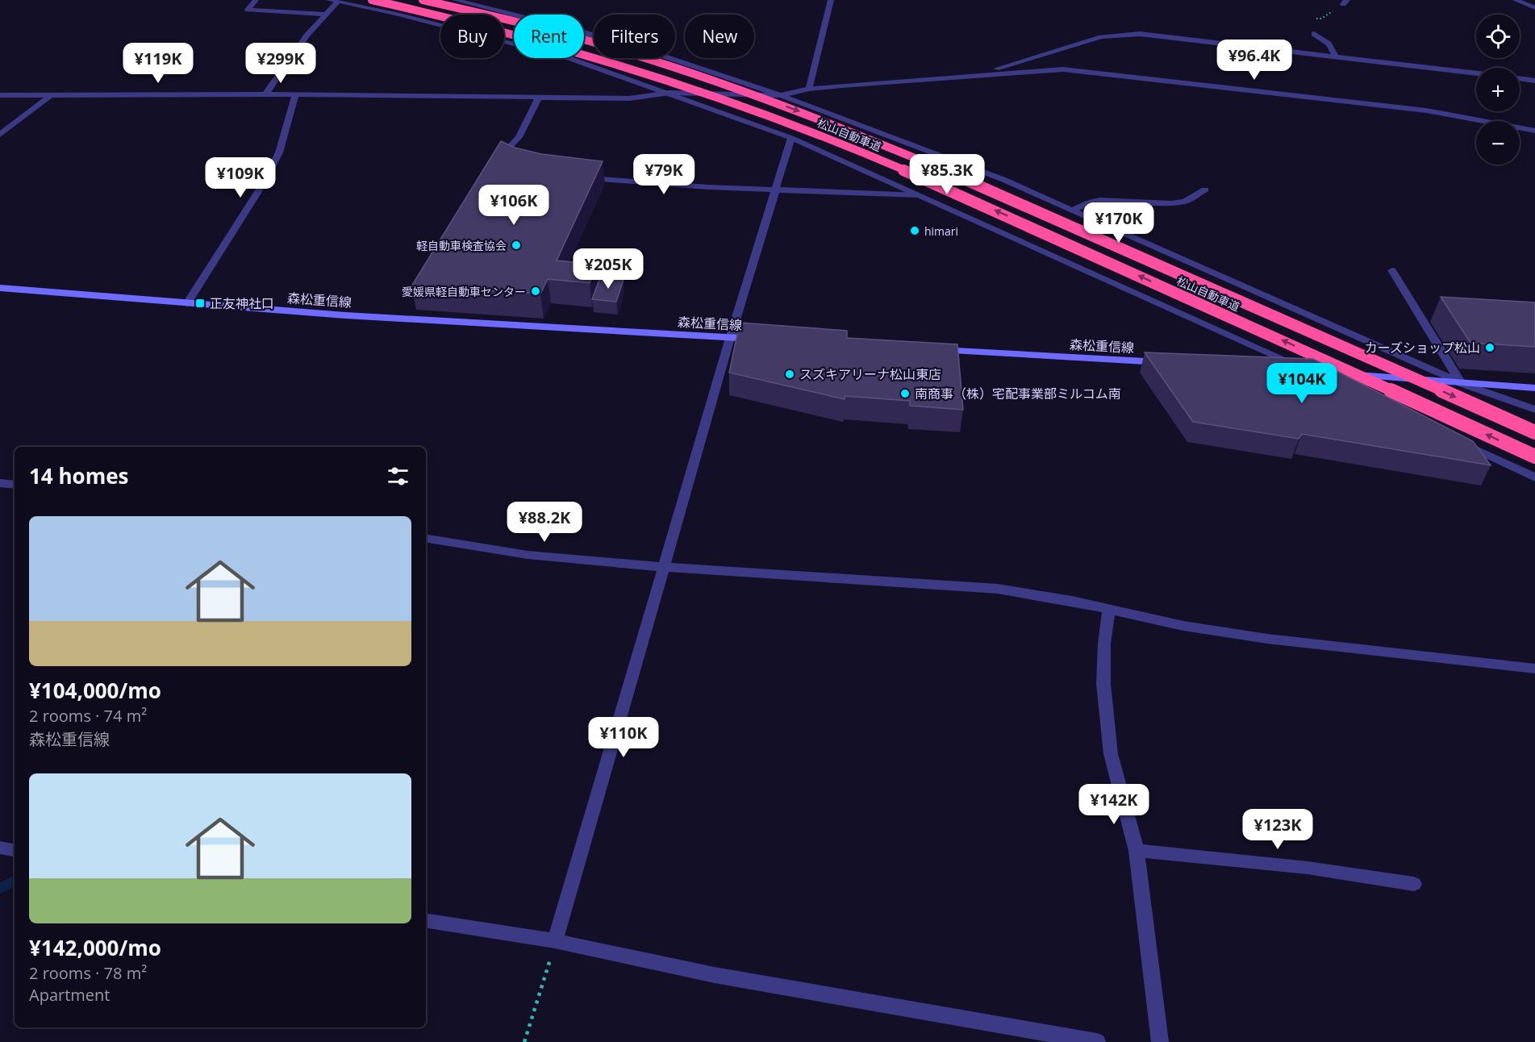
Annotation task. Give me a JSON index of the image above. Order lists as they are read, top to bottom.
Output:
{
  "streets": {
    "highway": ["松山自動車道"],
    "main road": ["森松重信線"]
  },
  "places": {
    "other": [
      "himari",
      "軽自動車検査協会",
      "愛媛県軽自動車センター",
      "カーズショップ松山",
      "スズキアリーナ松山東店",
      "南商事（株）宅配事業部ミルコム南"
    ],
    "transit": ["正友神社口"]
  },
  "page": {
    "map_buttons": ["+", "−"],
    "chip": [
      "Buy",
      "Rent",
      "Filters",
      "New"
    ],
    "price": [
      "¥96.4K",
      "¥119K",
      "¥299K",
      "¥79K",
      "¥85.3K",
      "¥109K",
      "¥106K",
      "¥170K",
      "¥205K",
      "¥104K",
      "¥88.2K",
      "¥110K",
      "¥142K",
      "¥123K"
    ],
    "heading": "14 homes",
    "list": [
      {
        "name": "¥104,000/mo",
        "note": "2 rooms · 74 m² · 森松重信線"
      },
      {
        "name": "¥142,000/mo",
        "note": "2 rooms · 78 m² · Apartment"
      }
    ]
  }
}
